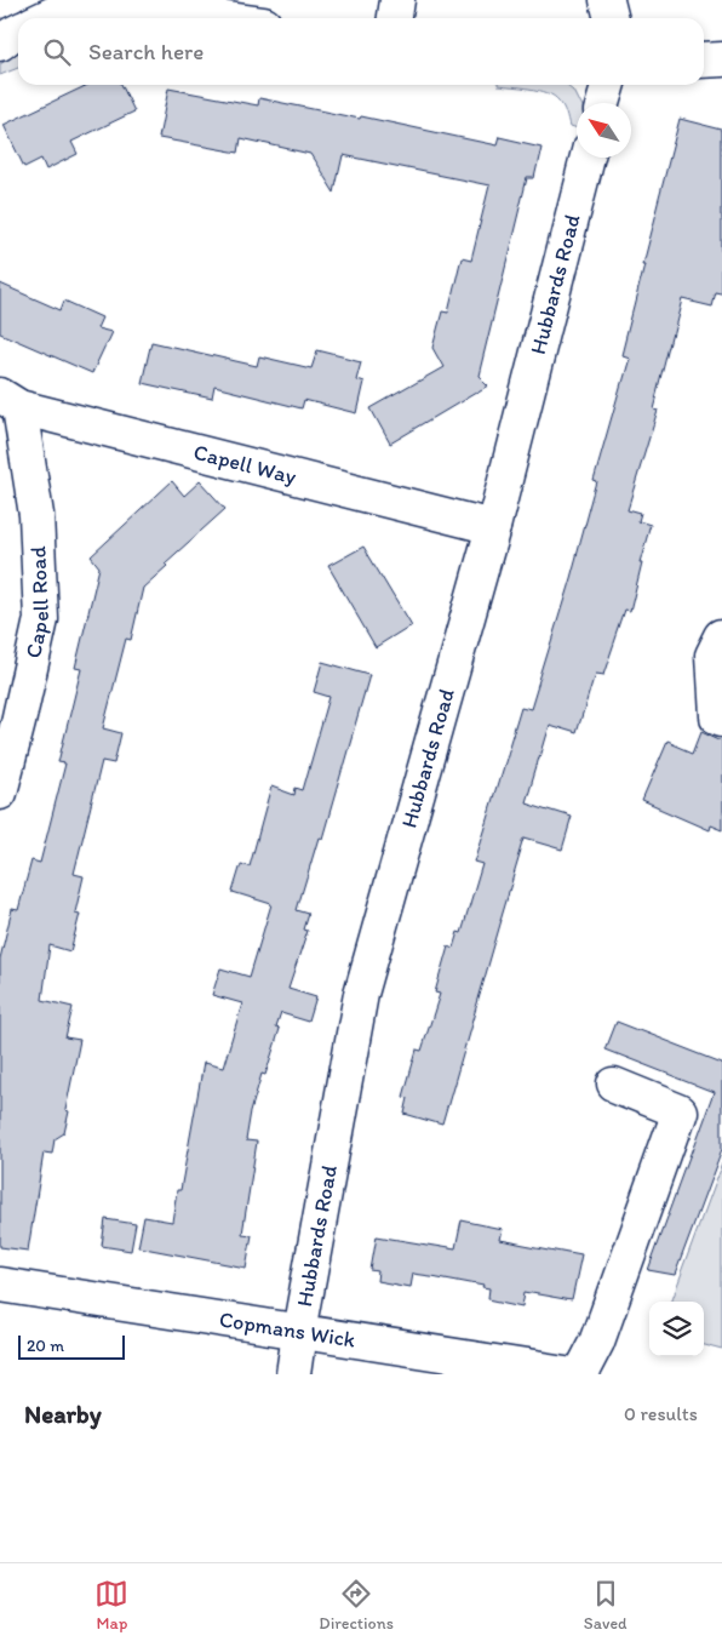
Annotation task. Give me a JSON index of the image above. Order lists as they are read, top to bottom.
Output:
{
  "streets": {
    "street": [
      "Hubbards Road",
      "Capell Way",
      "Capell Road",
      "Copmans Wick"
    ]
  },
  "crossings": [
    ["Hubbards Road", "Capell Way"],
    ["Hubbards Road", "Copmans Wick"],
    ["Capell Way", "Capell Road"]
  ],
  "scale_bar": "20 m",
  "north": "top left",
  "page": {
    "search": "Search here",
    "scale": "20 m",
    "heading": ["Nearby", "0 results"],
    "nav": ["Map", "Directions", "Saved"]
  }
}
